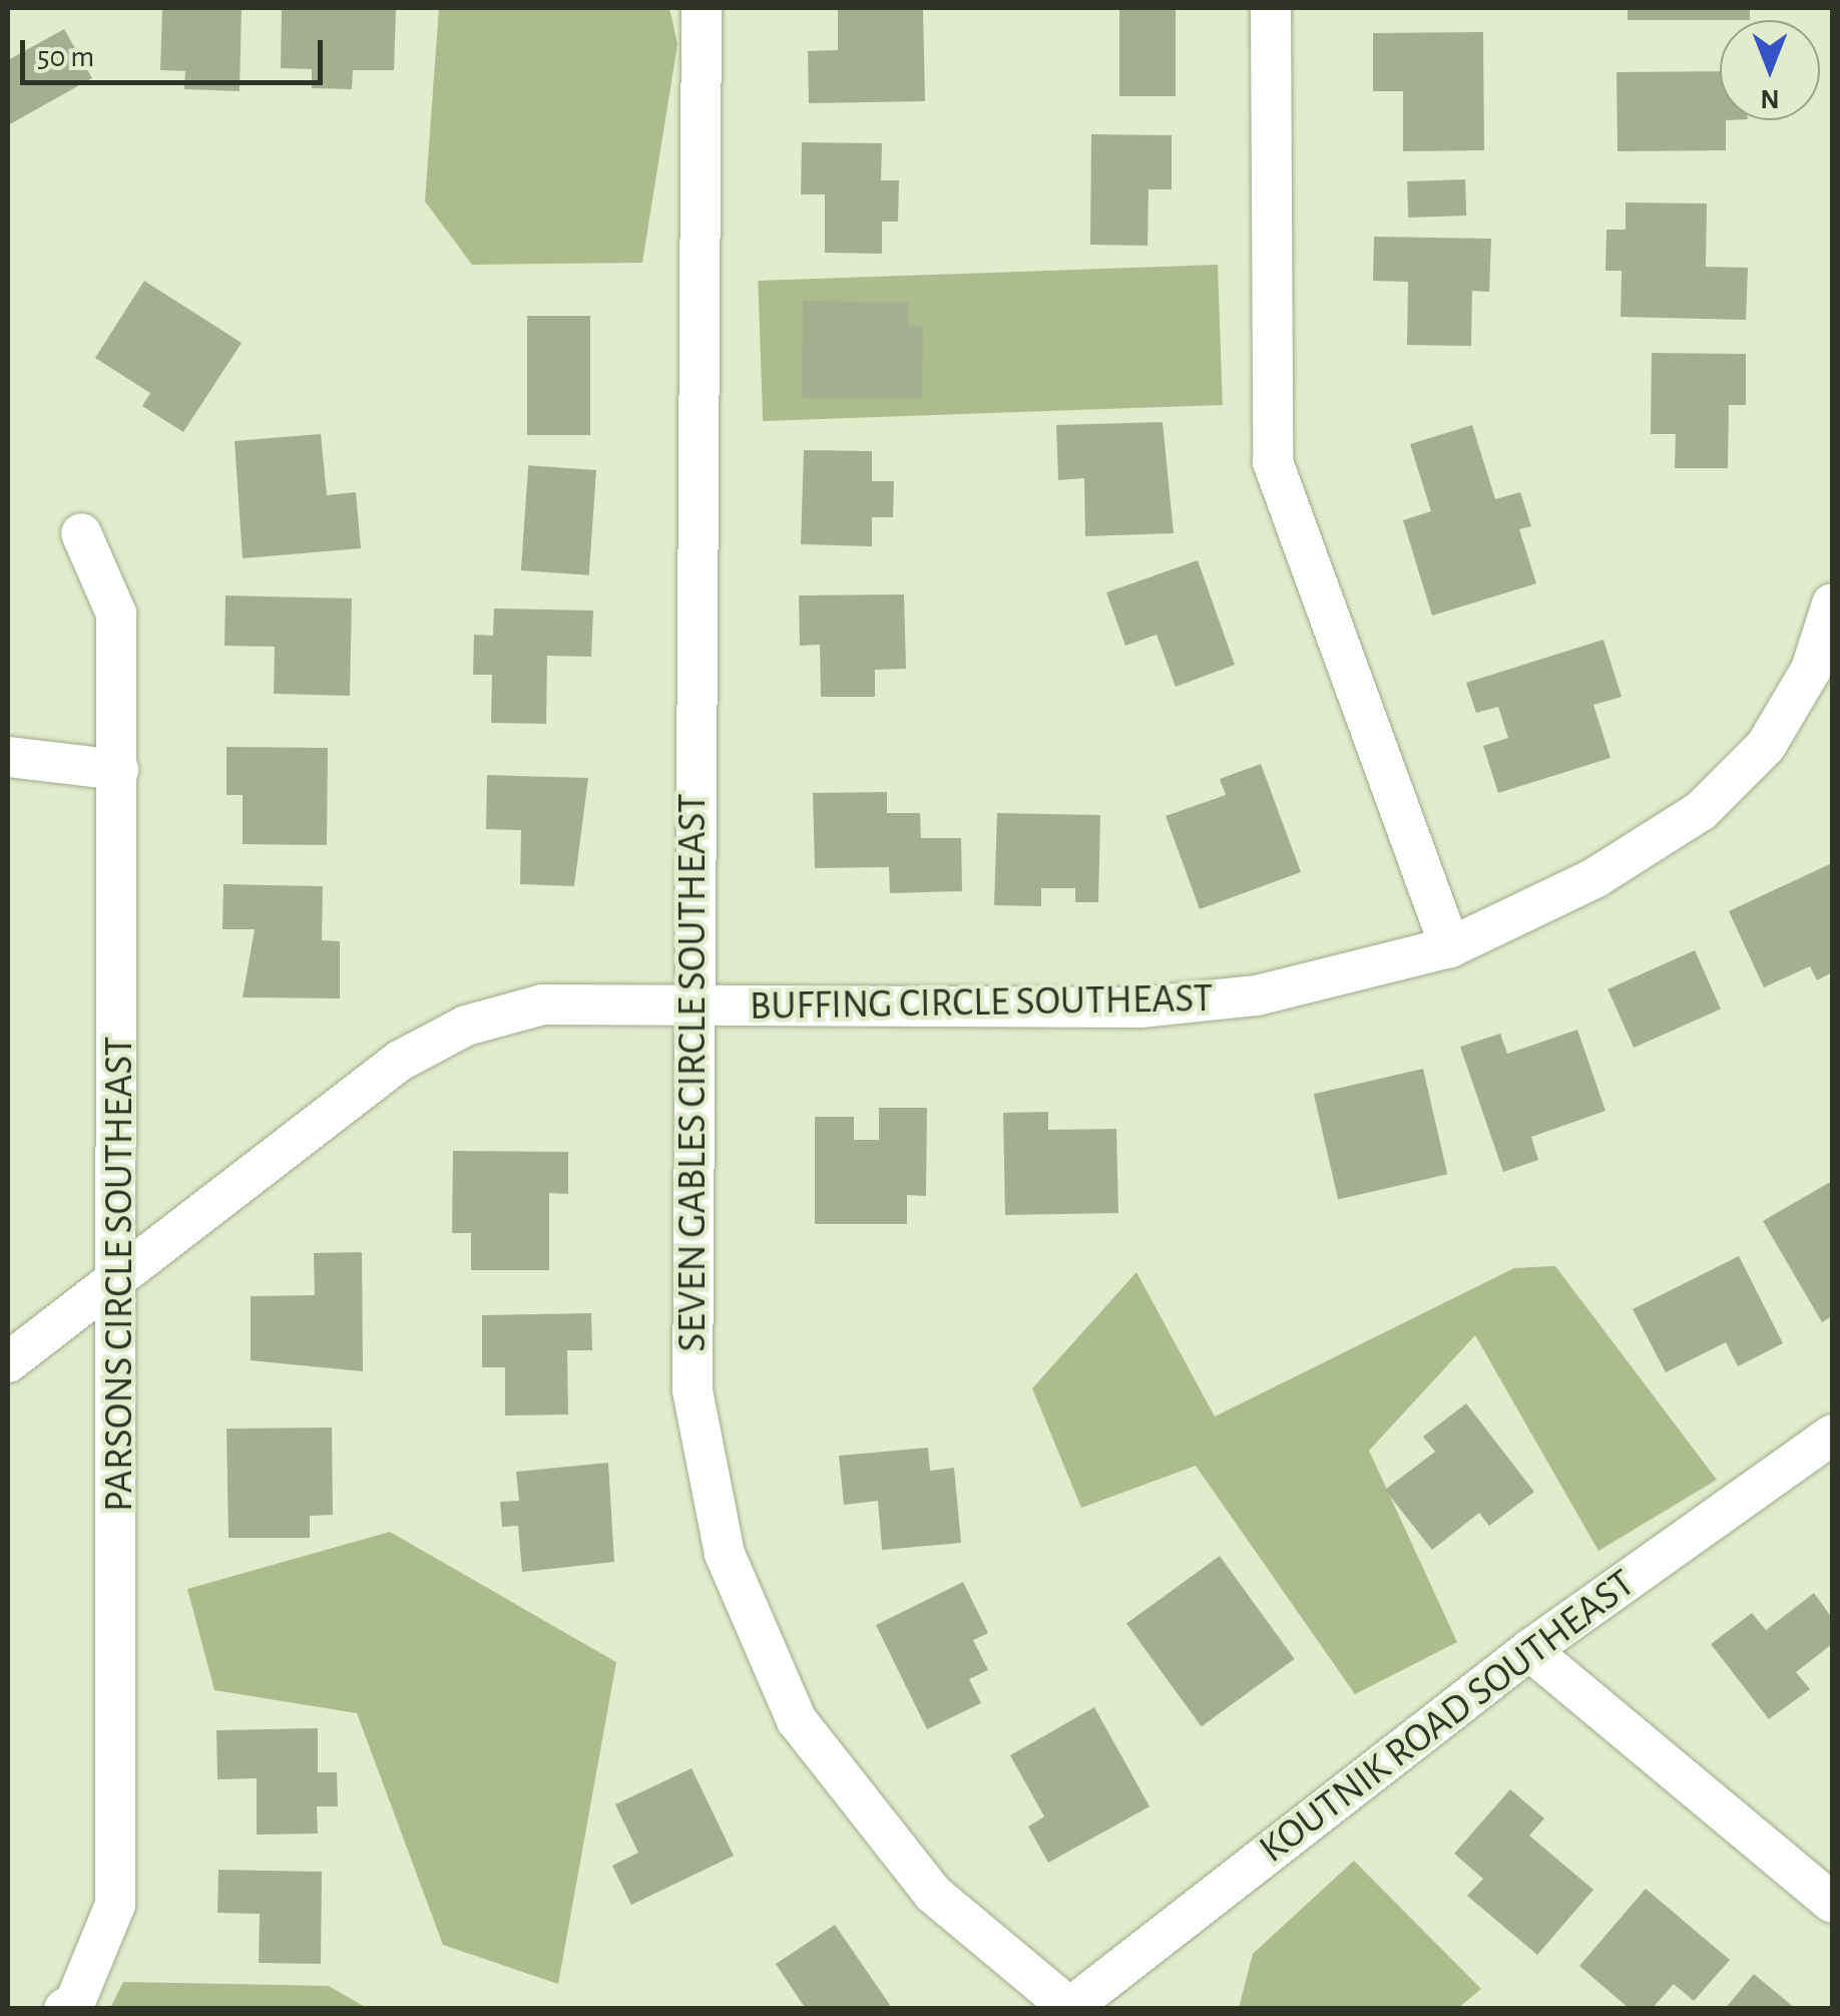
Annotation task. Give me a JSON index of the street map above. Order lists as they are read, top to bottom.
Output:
{
  "streets": {
    "street": [
      "BUFFING CIRCLE SOUTHEAST",
      "SEVEN GABLES CIRCLE SOUTHEAST",
      "PARSONS CIRCLE SOUTHEAST",
      "KOUTNIK ROAD SOUTHEAST"
    ]
  },
  "crossings": [
    ["BUFFING CIRCLE SOUTHEAST", "SEVEN GABLES CIRCLE SOUTHEAST"],
    ["BUFFING CIRCLE SOUTHEAST", "PARSONS CIRCLE SOUTHEAST"],
    ["SEVEN GABLES CIRCLE SOUTHEAST", "KOUTNIK ROAD SOUTHEAST"]
  ],
  "scale_bar": "50 m",
  "north": "bottom"
}
